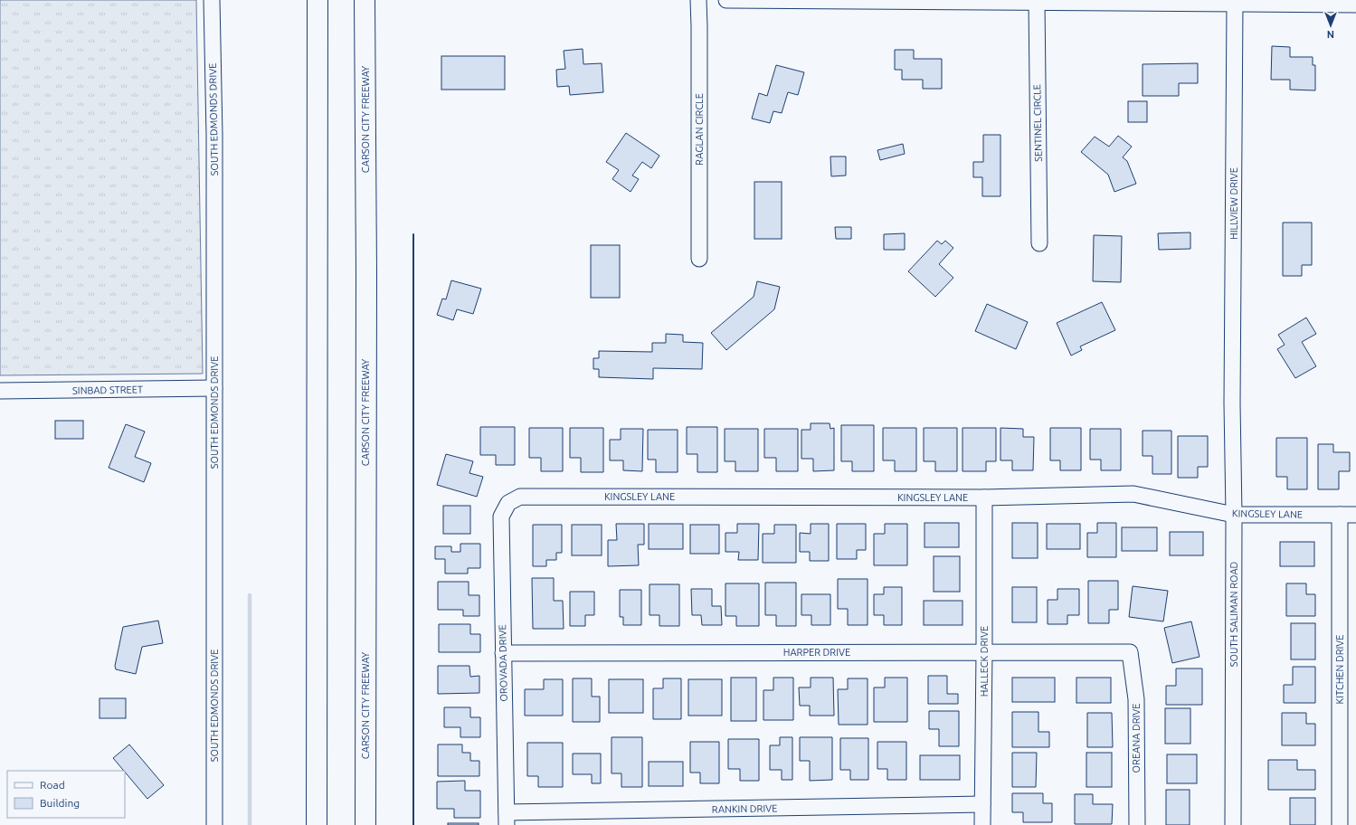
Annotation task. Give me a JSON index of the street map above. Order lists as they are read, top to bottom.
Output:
{
  "streets": {
    "highway": ["CARSON CITY FREEWAY"],
    "street": [
      "SOUTH EDMONDS DRIVE",
      "SENTINEL CIRCLE",
      "RAGLAN CIRCLE",
      "HILLVIEW DRIVE",
      "SINBAD STREET",
      "KINGSLEY LANE",
      "SOUTH SALIMAN ROAD",
      "HARPER DRIVE",
      "HALLECK DRIVE",
      "OROVADA DRIVE",
      "KITCHEN DRIVE",
      "OREANA DRIVE",
      "RANKIN DRIVE"
    ]
  },
  "crossings": [
    ["SOUTH EDMONDS DRIVE", "SINBAD STREET"],
    ["HILLVIEW DRIVE", "SOUTH SALIMAN ROAD"],
    ["KINGSLEY LANE", "SOUTH SALIMAN ROAD"],
    ["KINGSLEY LANE", "HALLECK DRIVE"],
    ["KINGSLEY LANE", "OROVADA DRIVE"],
    ["KINGSLEY LANE", "KITCHEN DRIVE"],
    ["HARPER DRIVE", "HALLECK DRIVE"],
    ["HARPER DRIVE", "OROVADA DRIVE"],
    ["HARPER DRIVE", "OREANA DRIVE"],
    ["HALLECK DRIVE", "RANKIN DRIVE"],
    ["OROVADA DRIVE", "RANKIN DRIVE"]
  ],
  "legend": ["Road", "Building"],
  "north": "bottom"
}
